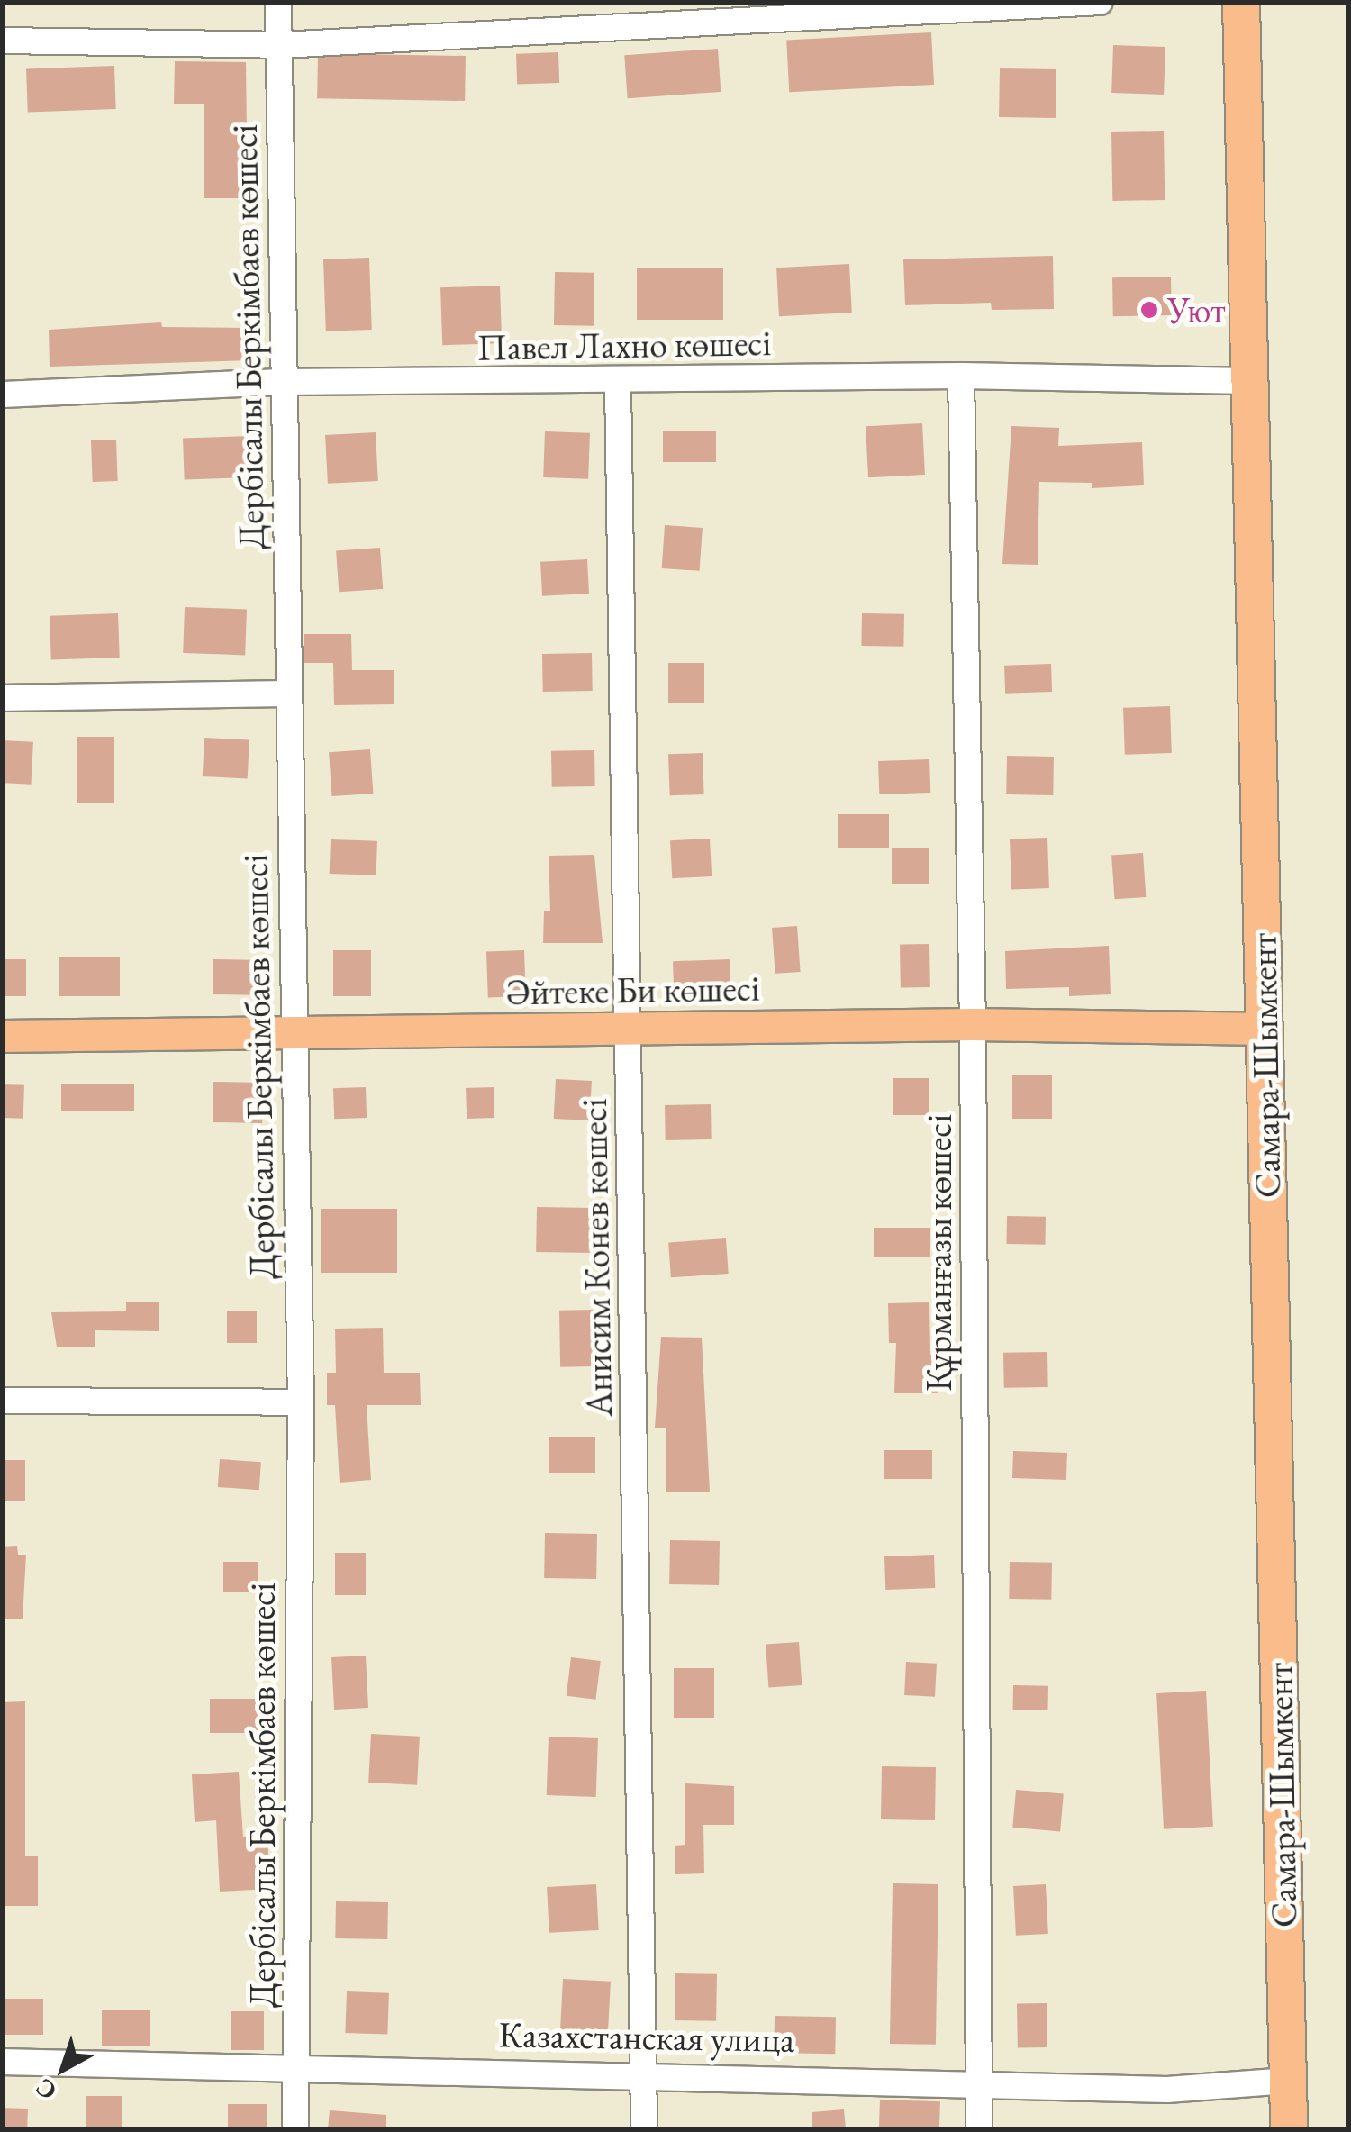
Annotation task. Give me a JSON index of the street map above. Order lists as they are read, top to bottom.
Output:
{
  "streets": {
    "highway": ["Самара-Шымкент"],
    "main road": ["Әйтеке Би көшесі"],
    "street": [
      "Дербісалы Беркімбаев көшесі",
      "Павел Лахно көшесі",
      "Құрманғазы көшесі",
      "Анисим Конев көшесі",
      "Казахстанская улица"
    ]
  },
  "crossings": [
    ["Дербісалы Беркімбаев көшесі", "Павел Лахно көшесі"],
    ["Дербісалы Беркімбаев көшесі", "Әйтеке Би көшесі"],
    ["Дербісалы Беркімбаев көшесі", "Казахстанская улица"],
    ["Павел Лахно көшесі", "Самара-Шымкент"],
    ["Павел Лахно көшесі", "Құрманғазы көшесі"],
    ["Павел Лахно көшесі", "Анисим Конев көшесі"],
    ["Әйтеке Би көшесі", "Самара-Шымкент"],
    ["Әйтеке Би көшесі", "Құрманғазы көшесі"],
    ["Әйтеке Би көшесі", "Анисим Конев көшесі"],
    ["Самара-Шымкент", "Казахстанская улица"],
    ["Құрманғазы көшесі", "Казахстанская улица"],
    ["Анисим Конев көшесі", "Казахстанская улица"]
  ],
  "places": ["Уют"],
  "north": "bottom left"
}
